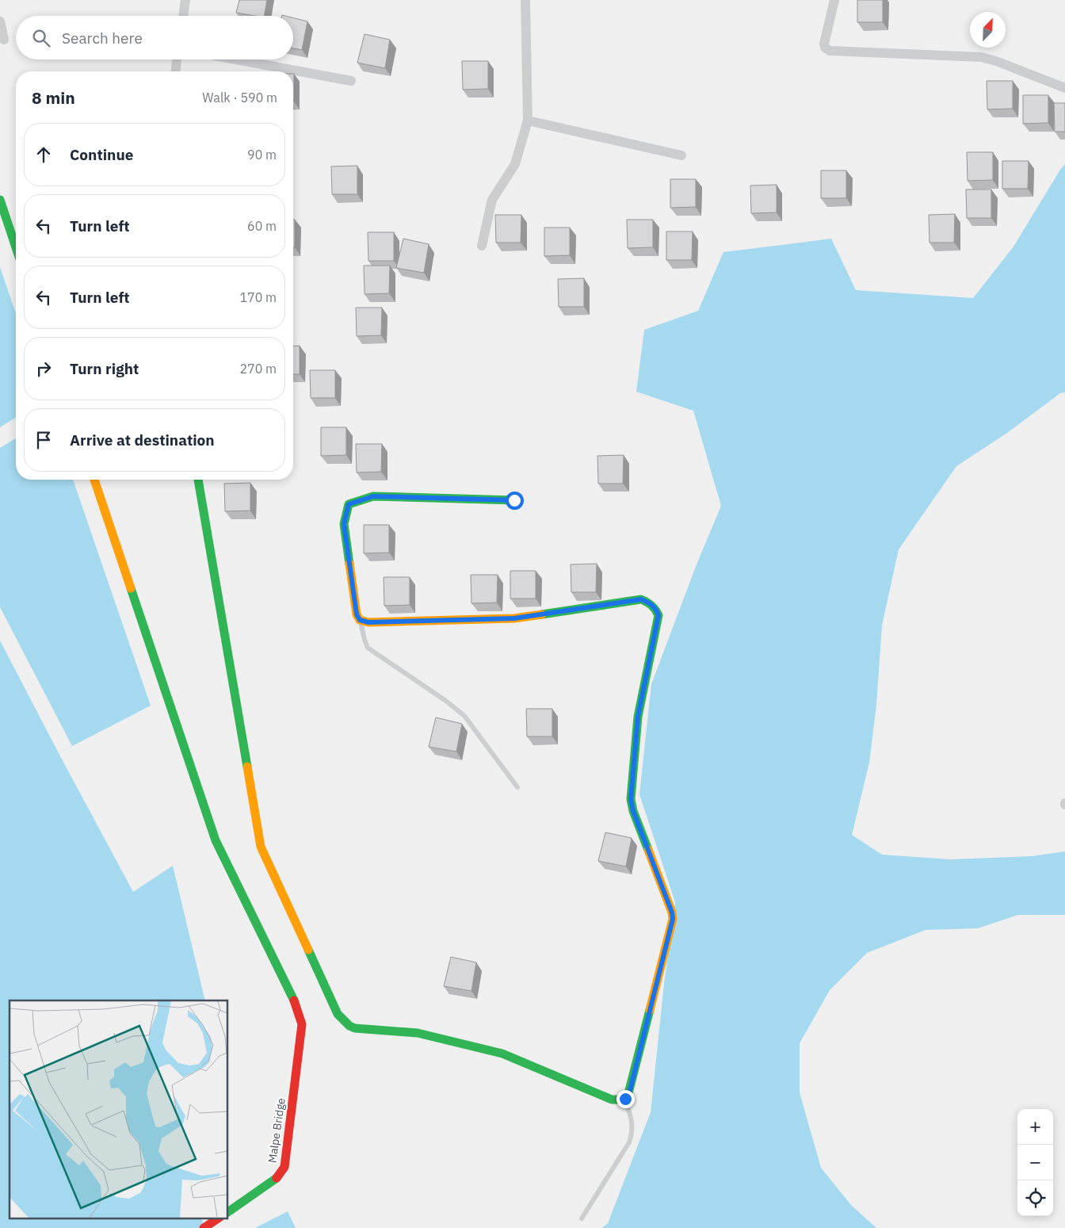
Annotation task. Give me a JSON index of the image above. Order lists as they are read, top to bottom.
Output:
{
  "streets": {
    "street": ["Malpe Bridge"]
  },
  "north": "top right",
  "page": {
    "search": "Search here",
    "heading": ["8 min", "Walk · 590 m"],
    "list": [
      ["Continue", "90 m"],
      ["Turn left", "60 m"],
      ["Turn left", "170 m"],
      ["Turn right", "270 m"],
      "Arrive at destination"
    ],
    "map_buttons": ["+", "−"]
  }
}
